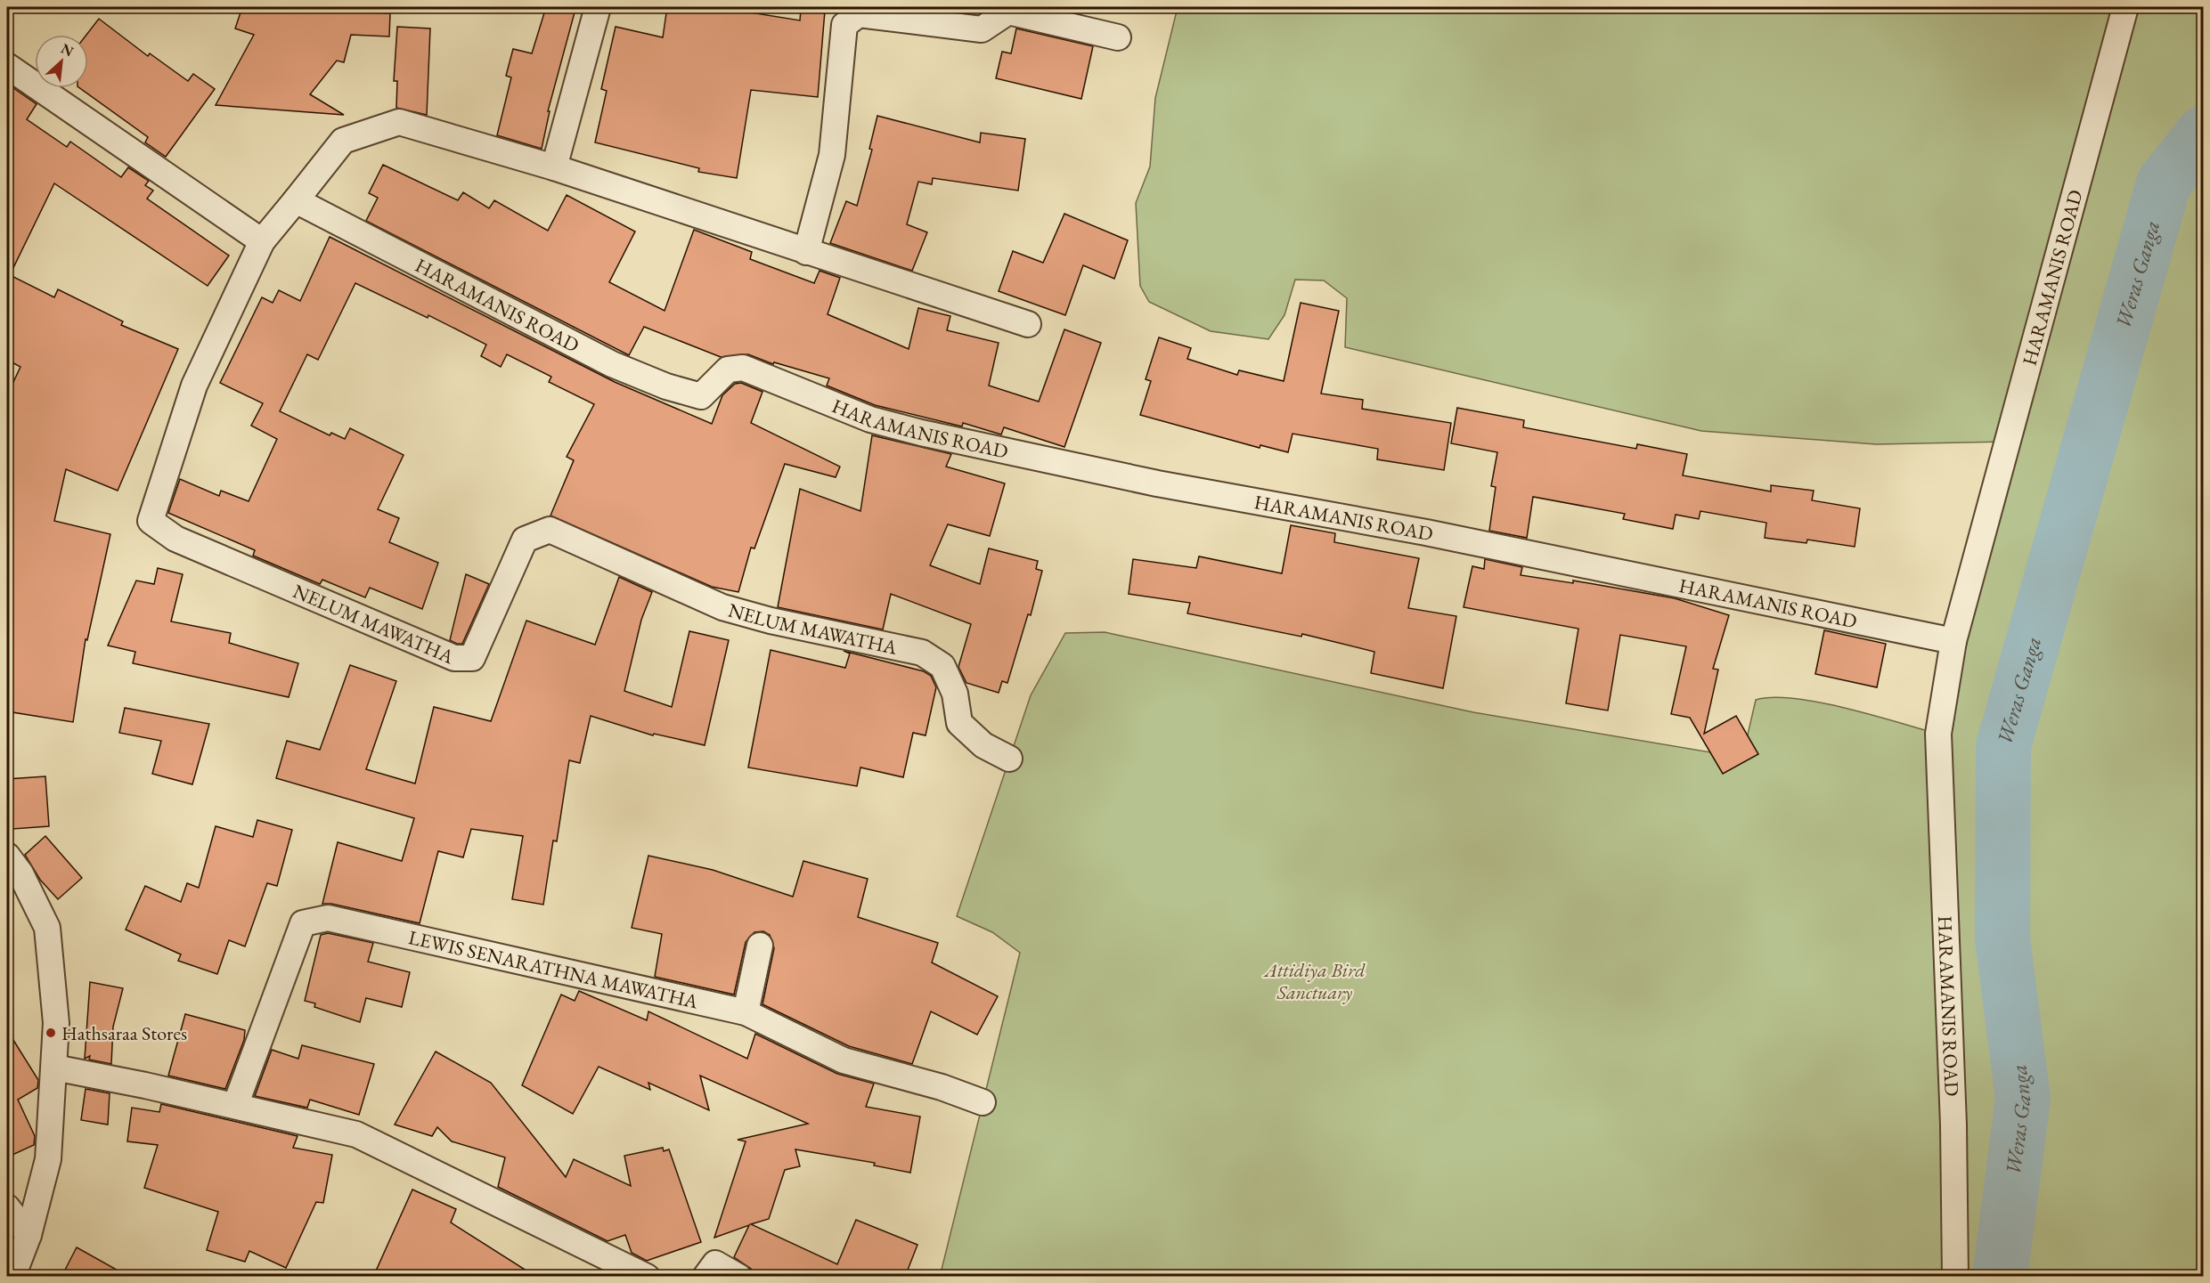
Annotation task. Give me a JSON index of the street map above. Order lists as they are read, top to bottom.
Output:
{
  "streets": {
    "street": ["HARAMANIS ROAD", "NELUM MAWATHA", "LEWIS SENARATHNA MAWATHA"]
  },
  "water": ["Weras Ganga"],
  "parks": ["Attidiya Bird Sanctuary"],
  "places": ["Hathsaraa Stores"],
  "north": "top right"
}
